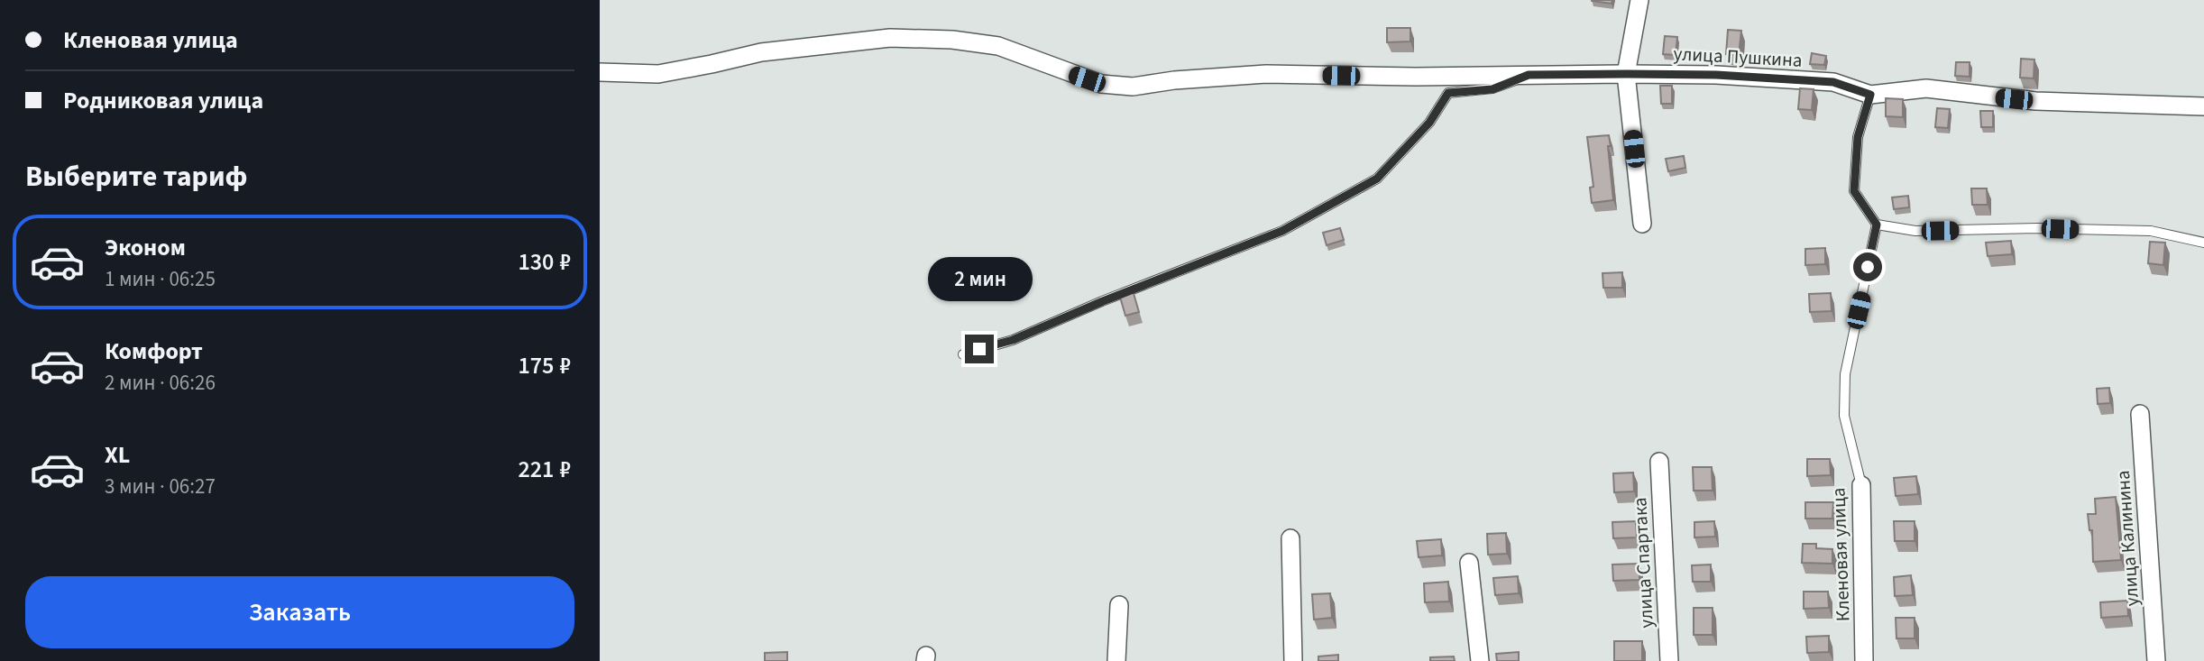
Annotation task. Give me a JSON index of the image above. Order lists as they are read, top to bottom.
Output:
{
  "streets": {
    "street": [
      "улица Пушкина",
      "улица Калинина",
      "Кленовая улица",
      "улица Спартака"
    ]
  },
  "page": {
    "banner": ["Кленовая улица", "Родниковая улица"],
    "heading": "Выберите тариф",
    "list": [
      {
        "name": "Эконом",
        "note": "1 мин · 06:25",
        "value": "130 ₽"
      },
      {
        "name": "Комфорт",
        "note": "2 мин · 06:26",
        "value": "175 ₽"
      },
      {
        "name": "XL",
        "note": "3 мин · 06:27",
        "value": "221 ₽"
      }
    ],
    "bubble": "2 мин",
    "buttons": "Заказать"
  }
}
